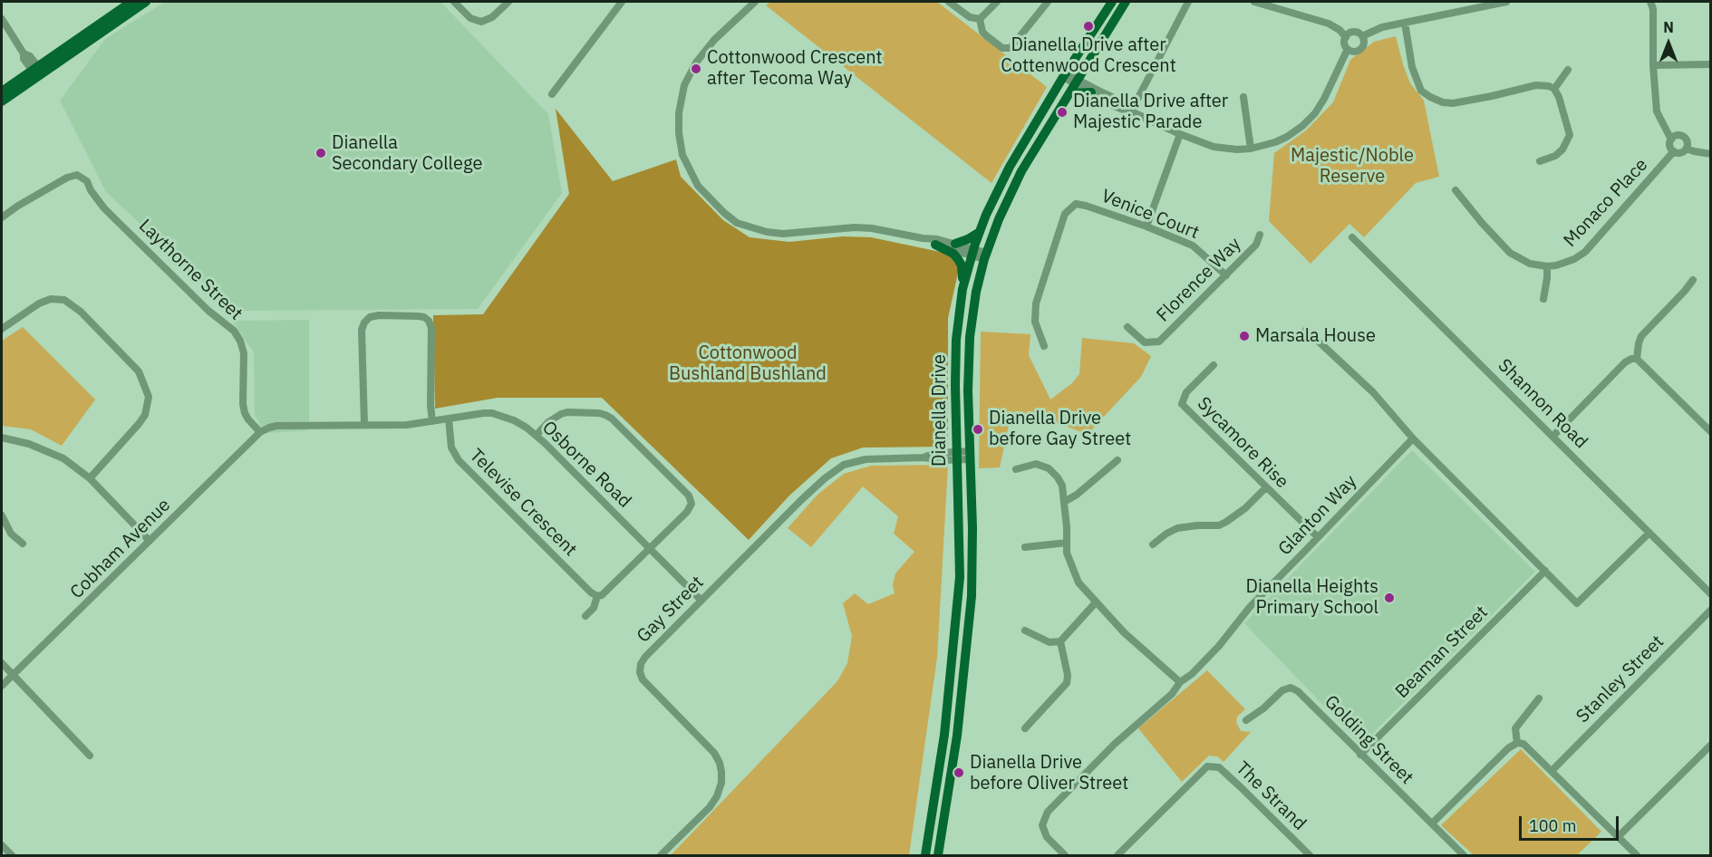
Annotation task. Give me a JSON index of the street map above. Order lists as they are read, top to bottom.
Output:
{
  "streets": {
    "main road": ["Dianella Drive"],
    "street": [
      "Monaco Place",
      "Venice Court",
      "Laythorne Street",
      "Florence Way",
      "Shannon Road",
      "Sycamore Rise",
      "Osborne Road",
      "Televise Crescent",
      "Glanton Way",
      "Cobham Avenue",
      "Gay Street",
      "Beaman Street",
      "Stanley Street",
      "Golding Street",
      "The Strand"
    ]
  },
  "crossings": [
    ["Venice Court", "Florence Way"],
    ["Laythorne Street", "Osborne Road"],
    ["Laythorne Street", "Cobham Avenue"],
    ["Dianella Drive", "Gay Street"],
    ["Sycamore Rise", "Glanton Way"],
    ["Osborne Road", "Televise Crescent"],
    ["Osborne Road", "Cobham Avenue"],
    ["Osborne Road", "Gay Street"],
    ["Beaman Street", "Golding Street"]
  ],
  "parks": ["Majestic/Noble Reserve", "Cottonwood Bushland Bushland"],
  "places": [
    "Dianella Drive after Cottenwood Crescent",
    "Cottonwood Crescent after Tecoma Way",
    "Dianella Drive after Majestic Parade",
    "Dianella Secondary College",
    "Marsala House",
    "Dianella Drive before Gay Street",
    "Dianella Heights Primary School",
    "Dianella Drive before Oliver Street"
  ],
  "scale_bar": "100 m",
  "north": "top"
}
